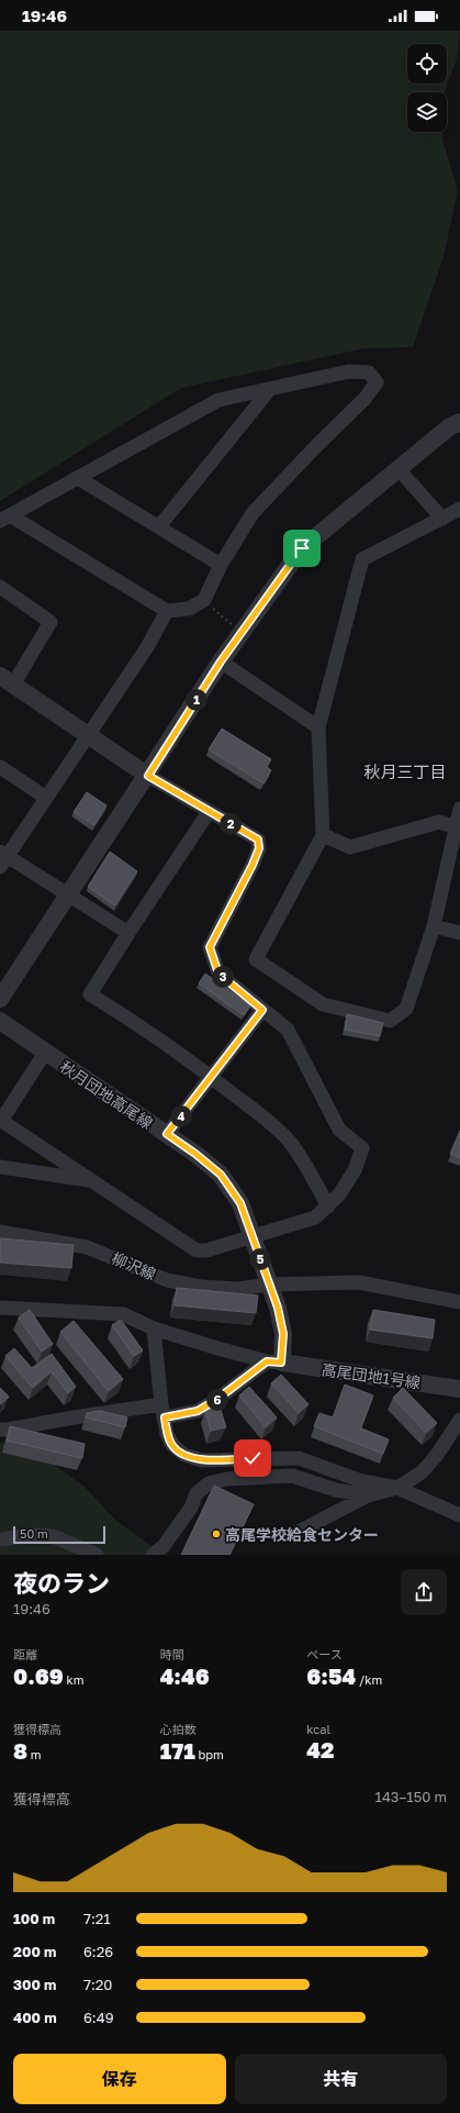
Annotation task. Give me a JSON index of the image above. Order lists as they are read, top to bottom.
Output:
{
  "streets": {
    "street": ["秋月団地高尾線", "柳沢線", "高尾団地1号線"]
  },
  "crossings": [
    ["秋月団地高尾線", "柳沢線"],
    ["秋月団地高尾線", "高尾団地1号線"]
  ],
  "districts": ["秋月三丁目"],
  "places": ["高尾学校給食センター"],
  "scale_bar": "50 m",
  "page": {
    "status": "19:46",
    "pins": [
      "1",
      "2",
      "3",
      "4",
      "5",
      "6"
    ],
    "scale": "50 m",
    "heading": ["夜のラン", "19:46"],
    "stats": [
      ["距離", "0.69 km"],
      ["時間", "4:46"],
      ["ペース", "6:54 /km"],
      ["獲得標高", "8 m"],
      ["心拍数", "171 bpm"],
      ["kcal", "42"]
    ],
    "chart": ["獲得標高", "143–150 m"],
    "list": [
      {
        "name": "100 m",
        "note": "7:21"
      },
      {
        "name": "200 m",
        "note": "6:26"
      },
      {
        "name": "300 m",
        "note": "7:20"
      },
      {
        "name": "400 m",
        "note": "6:49"
      }
    ],
    "buttons": ["保存", "共有"]
  }
}
